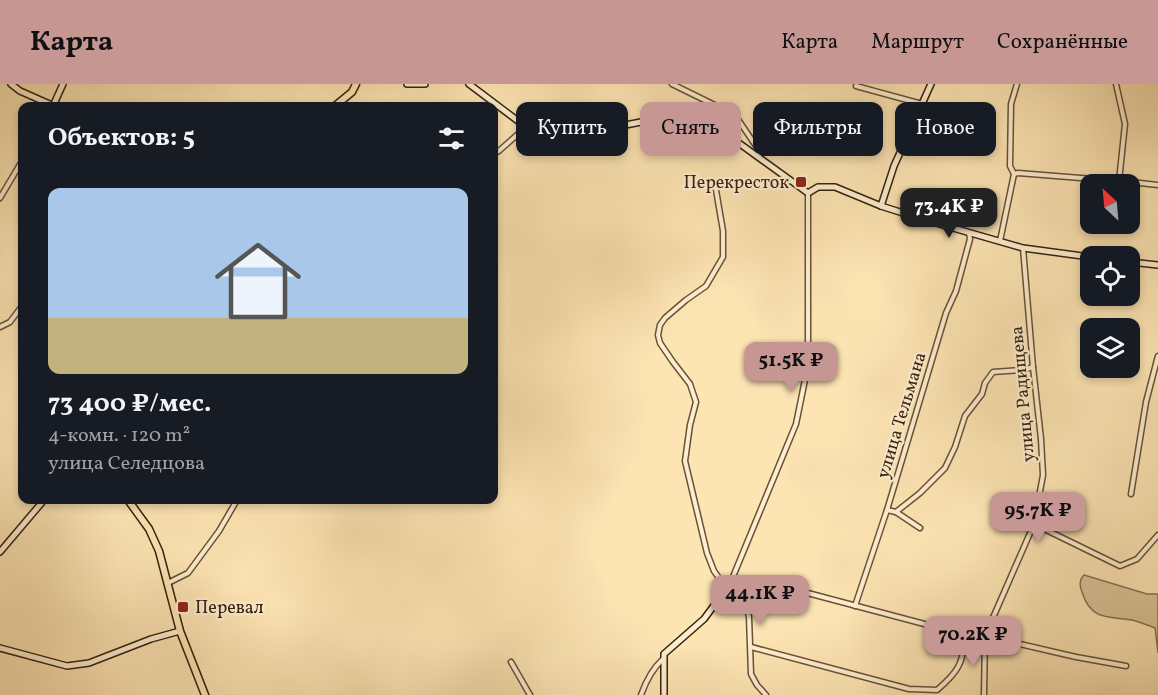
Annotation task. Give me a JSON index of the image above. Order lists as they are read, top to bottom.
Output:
{
  "streets": {
    "street": ["улица Радищева", "улица Тельмана"]
  },
  "places": {
    "transit": ["Перекресток", "Перевал"]
  },
  "north": "top left",
  "page": {
    "header": "Карта",
    "nav": ["Карта", "Маршрут", "Сохранённые"],
    "chip": [
      "Купить",
      "Снять",
      "Фильтры",
      "Новое"
    ],
    "heading": "Объектов: 5",
    "list": [
      {
        "name": "73 400 ₽/мес.",
        "note": "4-комн. · 120 m² · улица Селедцова"
      }
    ],
    "price": [
      "73.4K ₽",
      "51.5K ₽",
      "95.7K ₽",
      "44.1K ₽",
      "70.2K ₽"
    ]
  }
}
